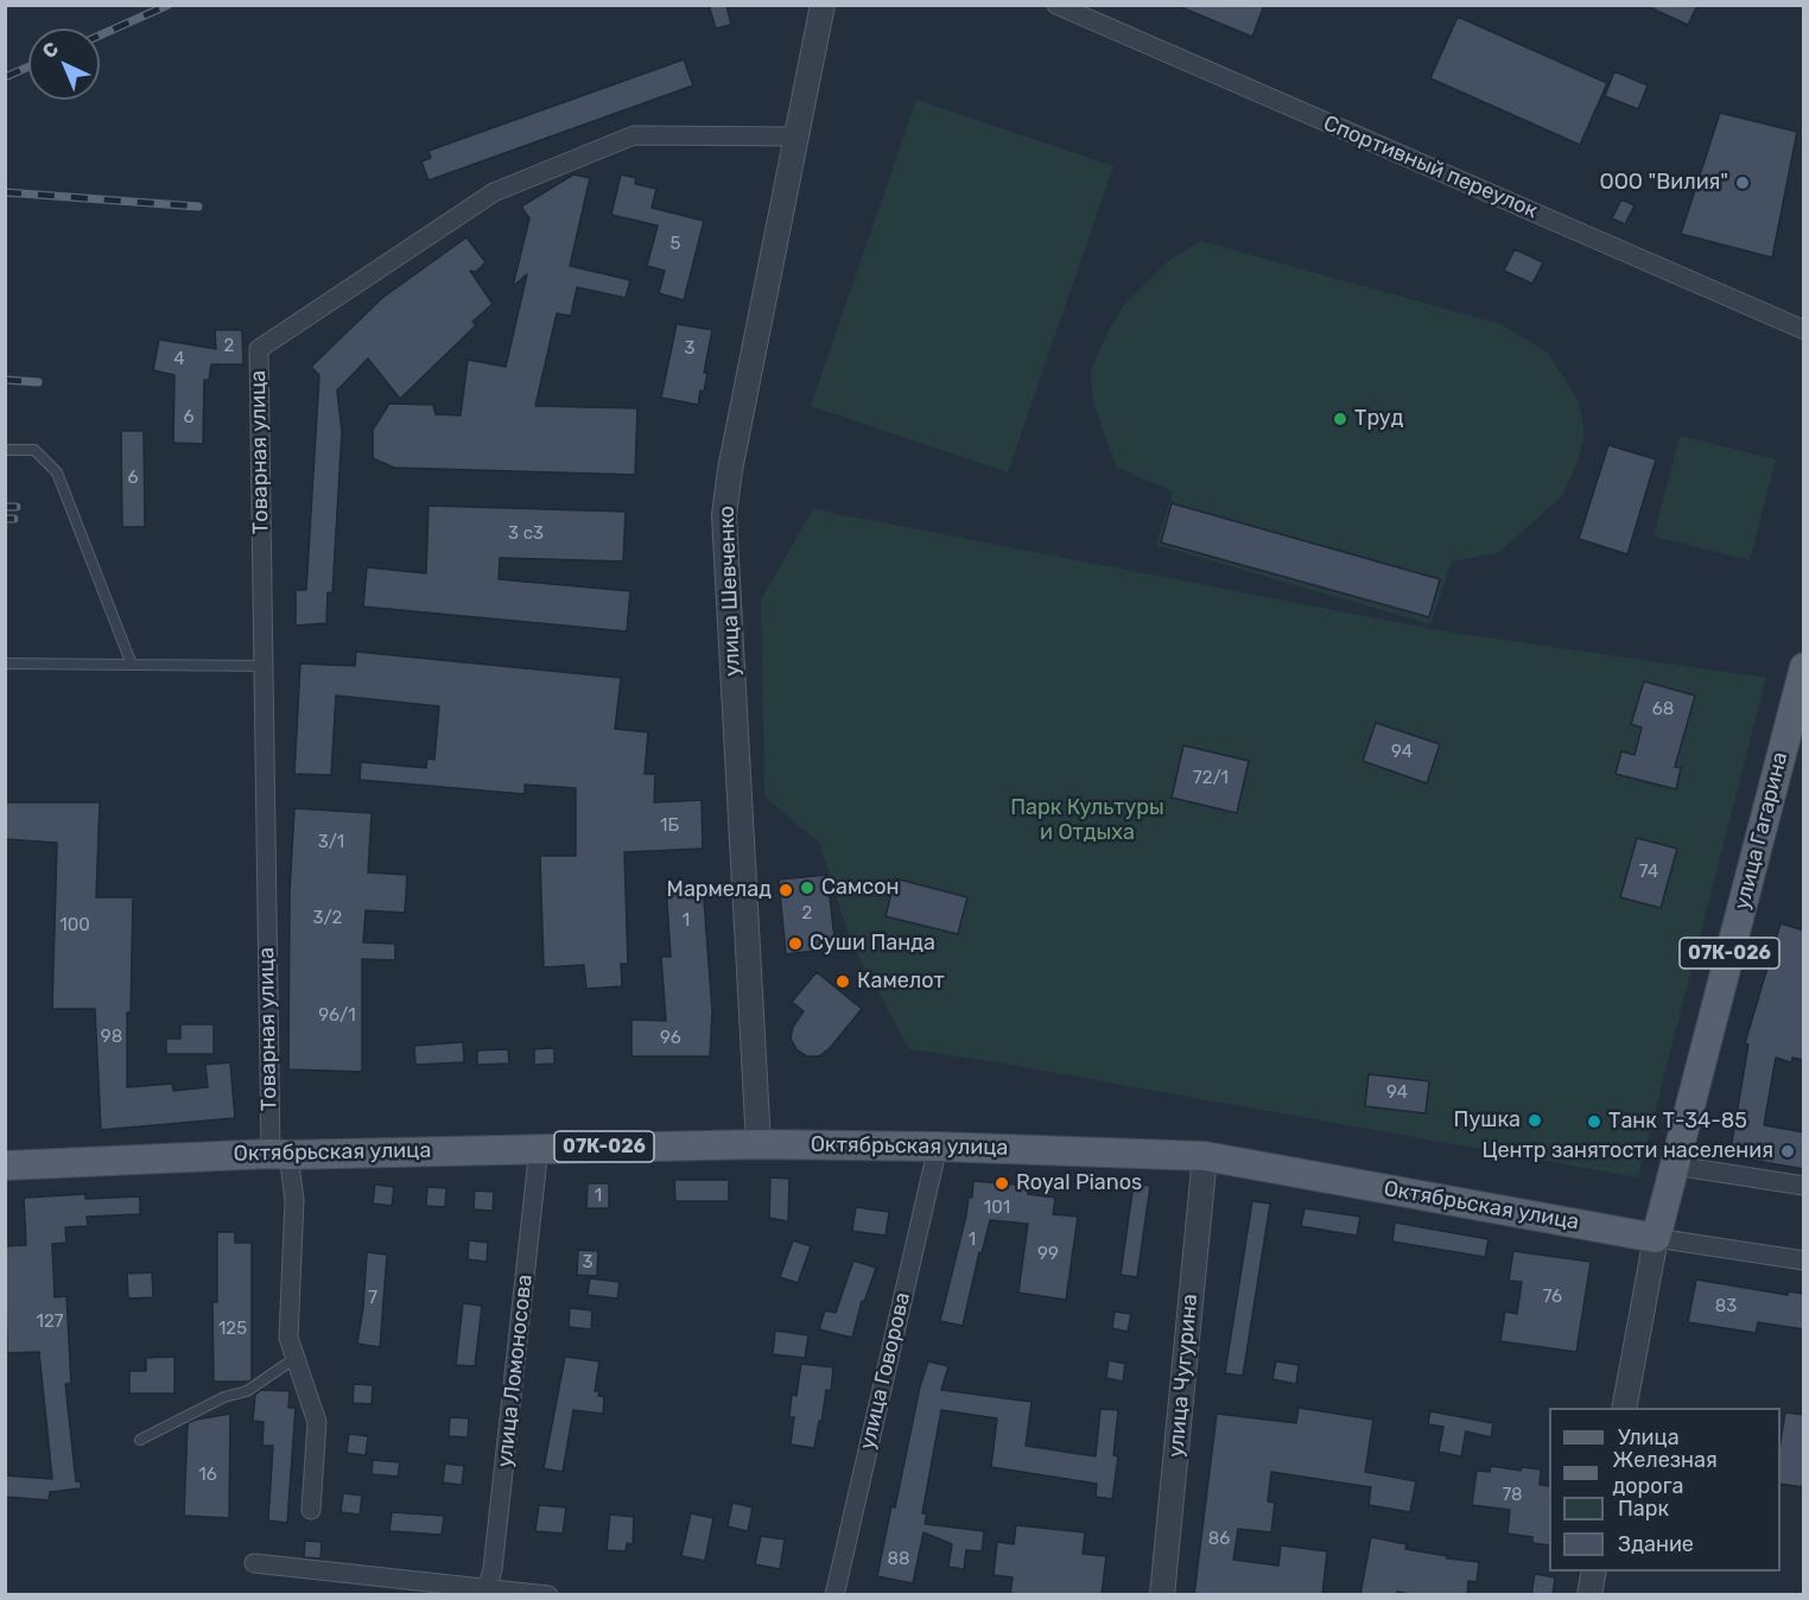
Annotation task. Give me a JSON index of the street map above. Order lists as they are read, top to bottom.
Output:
{
  "streets": {
    "main road": ["улица Гагарина", "07К-026", "Октябрьская улица"],
    "street": [
      "Спортивный переулок",
      "Товарная улица",
      "улица Шевченко",
      "улица Ломоносова",
      "улица Говорова",
      "улица Чугурина"
    ]
  },
  "crossings": [
    ["Товарная улица", "улица Шевченко"],
    ["Товарная улица", "Октябрьская улица"],
    ["улица Шевченко", "Октябрьская улица"],
    ["улица Гагарина", "Октябрьская улица"],
    ["Октябрьская улица", "улица Ломоносова"],
    ["Октябрьская улица", "улица Говорова"],
    ["Октябрьская улица", "улица Чугурина"]
  ],
  "parks": ["Парк Культуры и Отдыха"],
  "places": [
    "ООО \"Вилия\"",
    "Труд",
    "Самсон",
    "Мармелад",
    "Суши Панда",
    "Камелот",
    "Пушка",
    "Танк Т-34-85",
    "Центр занятости населения",
    "Royal Pianos"
  ],
  "house_numbers": [
    "5",
    "2",
    "3",
    "4",
    "6",
    "6",
    "3 с3",
    "68",
    "94",
    "72/1",
    "1Б",
    "3/1",
    "74",
    "2",
    "3/2",
    "1",
    "100",
    "96/1",
    "98",
    "96",
    "94",
    "1",
    "101",
    "1",
    "99",
    "3",
    "76",
    "7",
    "83",
    "127",
    "125",
    "16",
    "78",
    "86",
    "88"
  ],
  "legend": [
    "Улица",
    "Железная дорога",
    "Парк",
    "Здание"
  ],
  "north": "top left"
}
